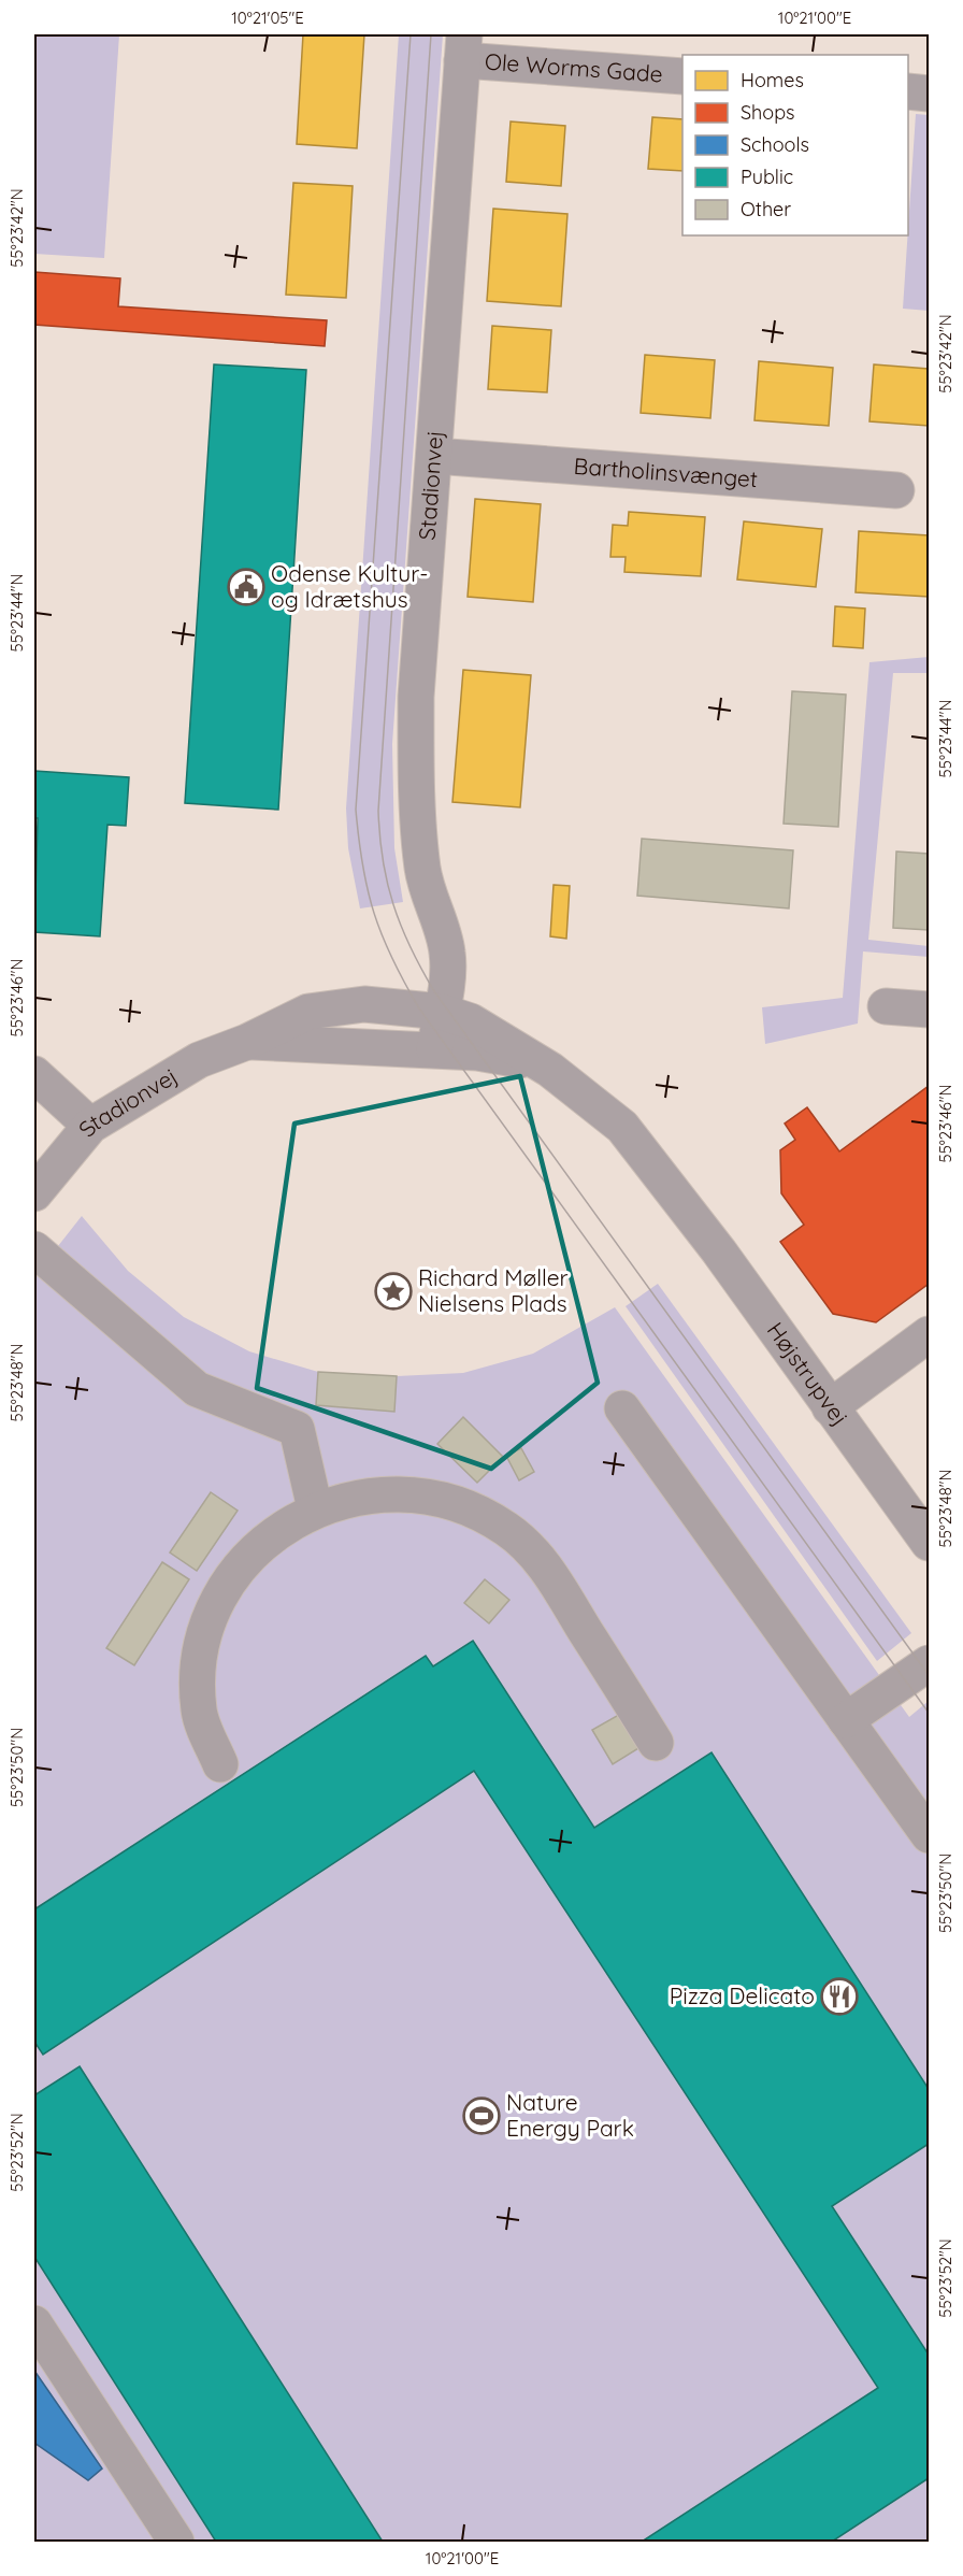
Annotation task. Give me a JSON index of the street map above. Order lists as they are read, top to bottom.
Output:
{
  "streets": {
    "street": [
      "Ole Worms Gade",
      "Bartholinsvænget",
      "Stadionvej",
      "Højstrupvej"
    ]
  },
  "crossings": [
    ["Ole Worms Gade", "Stadionvej"],
    ["Bartholinsvænget", "Stadionvej"],
    ["Stadionvej", "Højstrupvej"]
  ],
  "places": {
    "public building": ["Odense Kultur- og Idrætshus"],
    "place": ["Richard Møller Nielsens Plads"],
    "restaurant": ["Pizza Delicato"],
    "sports": ["Nature Energy Park"]
  },
  "legend": [
    "Homes",
    "Shops",
    "Schools",
    "Public",
    "Other"
  ],
  "coordinates": [
    "10°21'05\"E",
    "10°21'00\"E",
    "55°23'42\"N",
    "55°23'44\"N",
    "55°23'46\"N",
    "55°23'48\"N",
    "55°23'50\"N",
    "55°23'52\"N"
  ]
}
